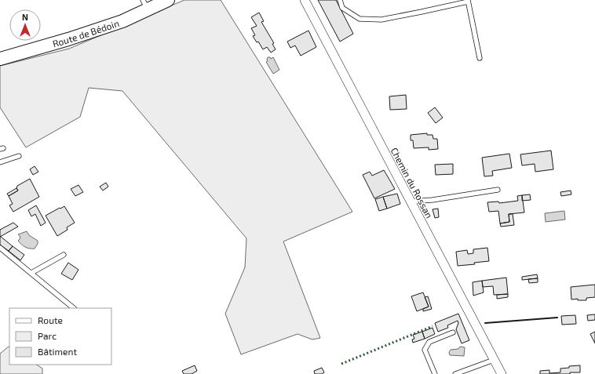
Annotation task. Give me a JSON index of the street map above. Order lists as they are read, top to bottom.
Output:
{
  "streets": {
    "main road": ["Route de Bédoin"],
    "street": ["Chemin du Rossan"]
  },
  "legend": ["Route", "Parc", "Bâtiment"],
  "north": "top"
}
